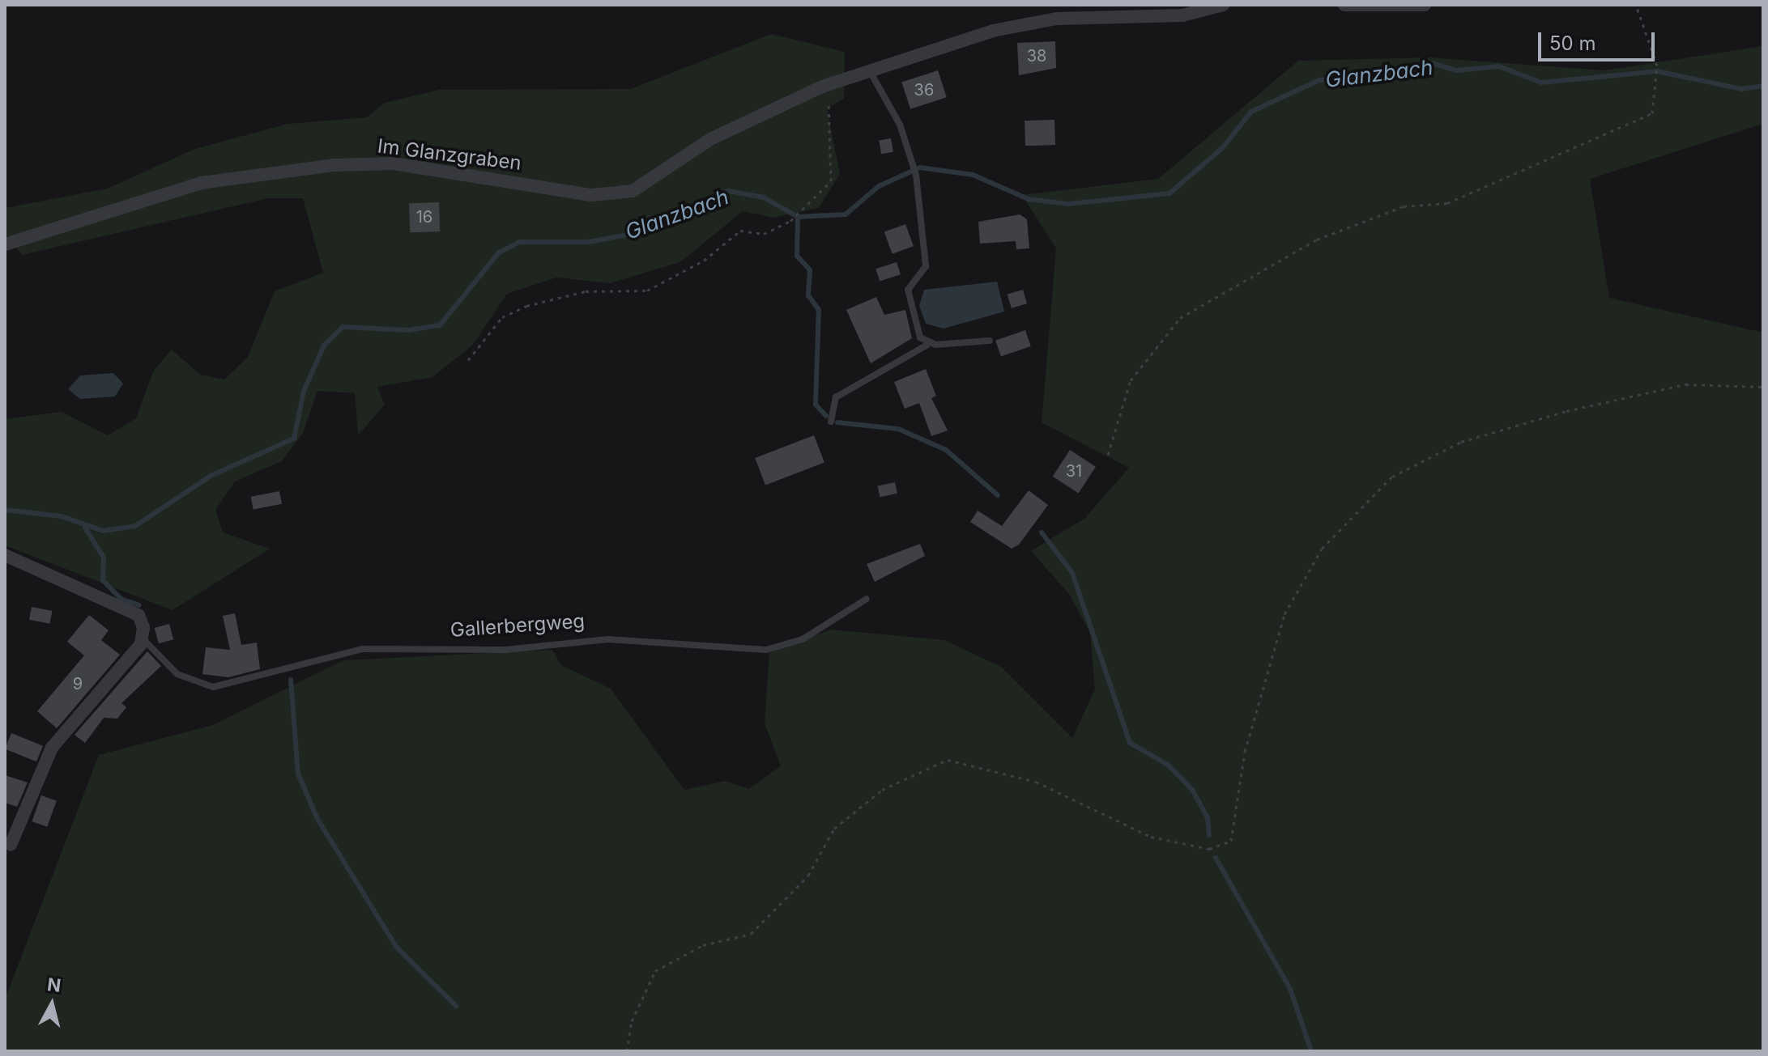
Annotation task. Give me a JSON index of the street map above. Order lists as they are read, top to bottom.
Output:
{
  "streets": {
    "street": ["Im Glanzgraben", "Gallerbergweg"]
  },
  "water": ["Glanzbach"],
  "house_numbers": [
    "38",
    "36",
    "16",
    "31",
    "9"
  ],
  "scale_bar": "50 m",
  "north": "top"
}
